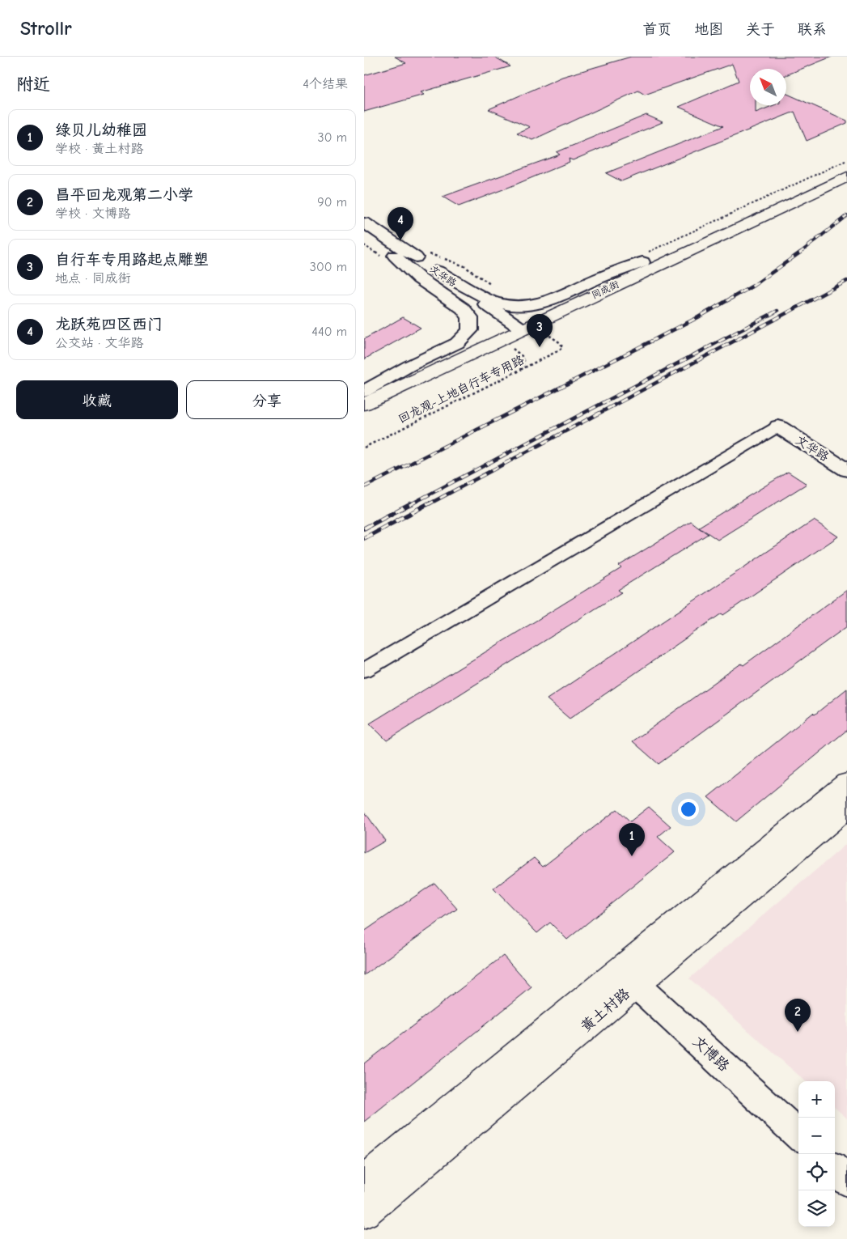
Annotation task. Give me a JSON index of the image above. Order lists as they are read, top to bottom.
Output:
{
  "streets": {
    "main road": ["同成街", "黄土村路"],
    "street": ["文华路", "文博路"],
    "path": ["回龙观-上地自行车专用路"]
  },
  "crossings": [
    ["文华路", "同成街"],
    ["黄土村路", "文博路"]
  ],
  "north": "top left",
  "page": {
    "header": "Strollr",
    "nav": [
      "首页",
      "地图",
      "关于",
      "联系"
    ],
    "heading": ["附近", "4个结果"],
    "list": [
      {
        "mark": "1",
        "name": "绿贝儿幼稚园",
        "note": "学校 · 黄土村路",
        "value": "30 m"
      },
      {
        "mark": "2",
        "name": "昌平回龙观第二小学",
        "note": "学校 · 文博路",
        "value": "90 m"
      },
      {
        "mark": "3",
        "name": "自行车专用路起点雕塑",
        "note": "地点 · 同成街",
        "value": "300 m"
      },
      {
        "mark": "4",
        "name": "龙跃苑四区西门",
        "note": "公交站 · 文华路",
        "value": "440 m"
      }
    ],
    "pins": [
      "4",
      "3",
      "1",
      "2"
    ],
    "buttons": ["收藏", "分享"],
    "map_buttons": ["+", "−"]
  }
}
